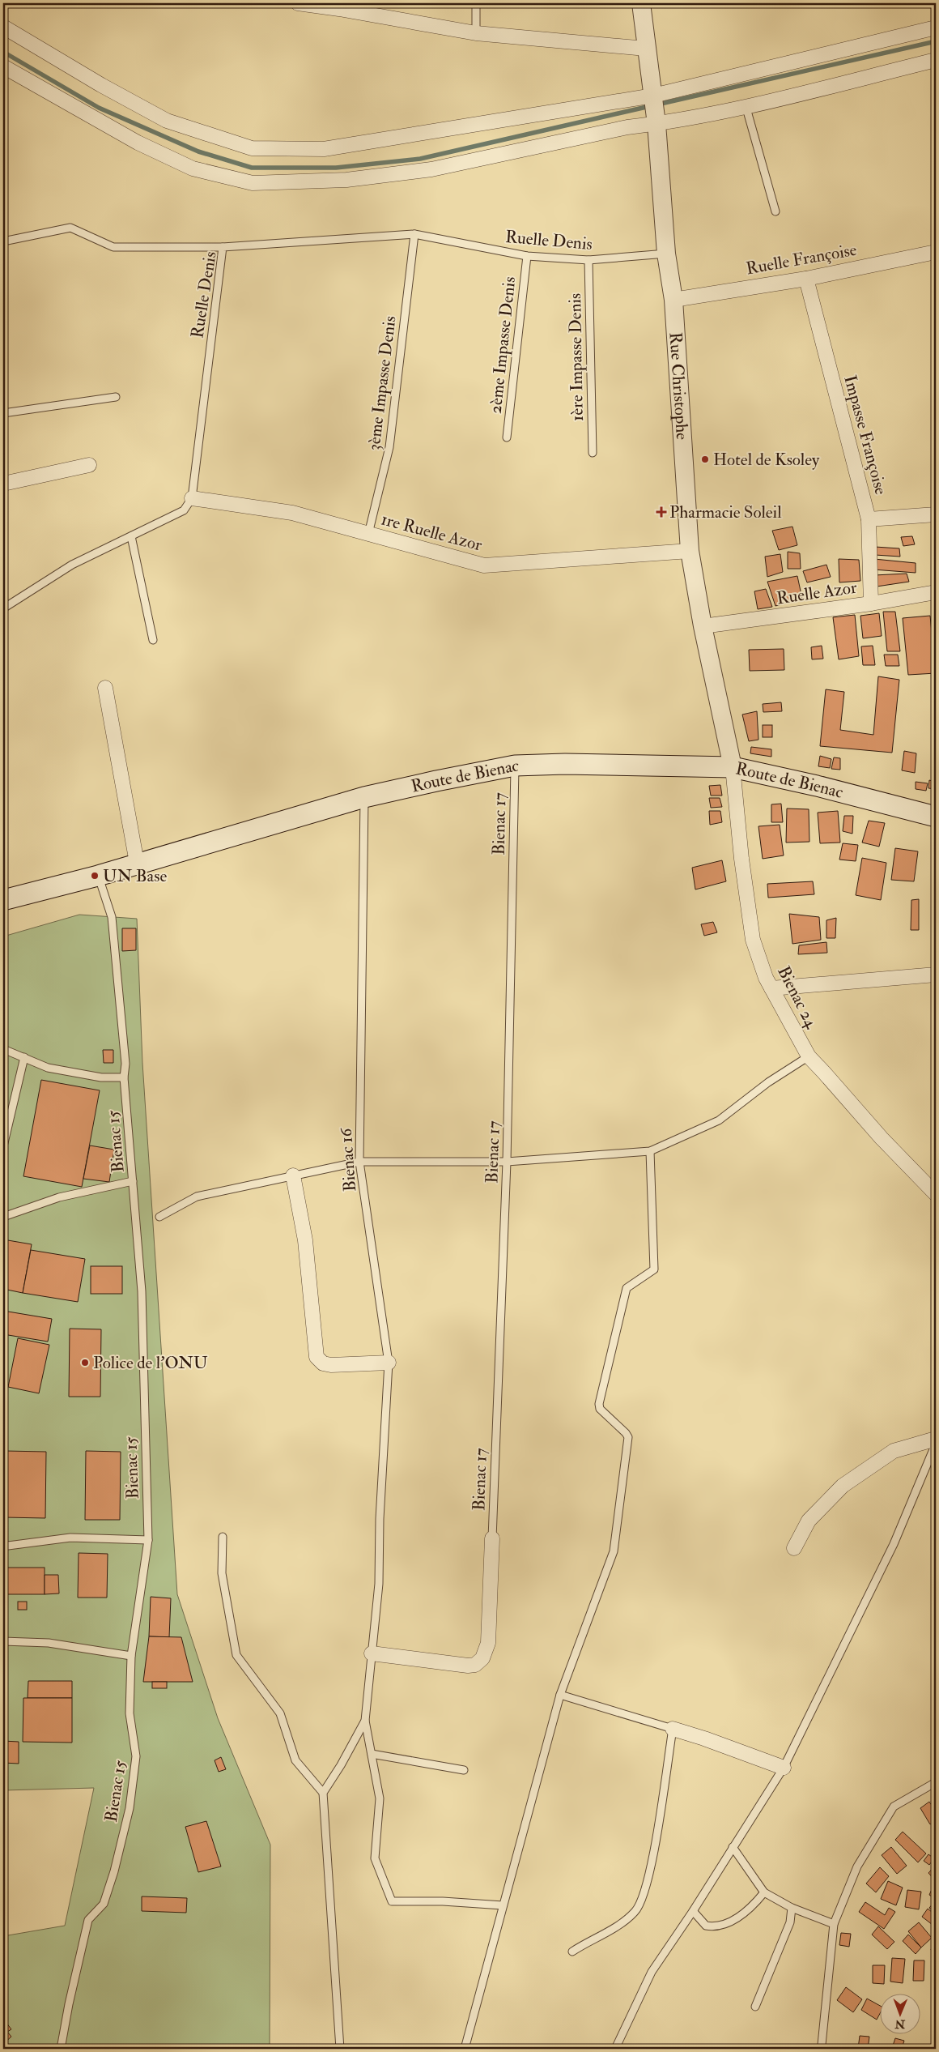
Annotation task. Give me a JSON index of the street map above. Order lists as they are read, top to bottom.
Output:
{
  "streets": {
    "main road": ["Route de Bienac"],
    "street": [
      "Ruelle Françoise",
      "Rue Christophe",
      "Impasse Françoise",
      "1re Ruelle Azor",
      "Ruelle Azor",
      "Bienac 24"
    ],
    "lane": [
      "Ruelle Denis",
      "2ème Impasse Denis",
      "1ère Impasse Denis",
      "3ème Impasse Denis",
      "Bienac 17",
      "Bienac 15",
      "Bienac 16"
    ]
  },
  "crossings": [
    ["Ruelle Denis", "2ème Impasse Denis"],
    ["Ruelle Denis", "1ère Impasse Denis"],
    ["Ruelle Denis", "3ème Impasse Denis"],
    ["Ruelle Denis", "Rue Christophe"],
    ["Ruelle Denis", "1re Ruelle Azor"],
    ["Ruelle Françoise", "Rue Christophe"],
    ["Ruelle Françoise", "Impasse Françoise"],
    ["3ème Impasse Denis", "1re Ruelle Azor"],
    ["Rue Christophe", "1re Ruelle Azor"],
    ["Rue Christophe", "Ruelle Azor"],
    ["Rue Christophe", "Route de Bienac"],
    ["Rue Christophe", "Bienac 24"],
    ["Impasse Françoise", "Ruelle Azor"],
    ["Route de Bienac", "Bienac 17"],
    ["Route de Bienac", "Bienac 24"],
    ["Route de Bienac", "Bienac 15"],
    ["Route de Bienac", "Bienac 16"]
  ],
  "places": {
    "other": ["Hotel de Ksoley", "UN Base", "Police de l'ONU"],
    "health": ["Pharmacie Soleil"]
  },
  "north": "bottom"
}
